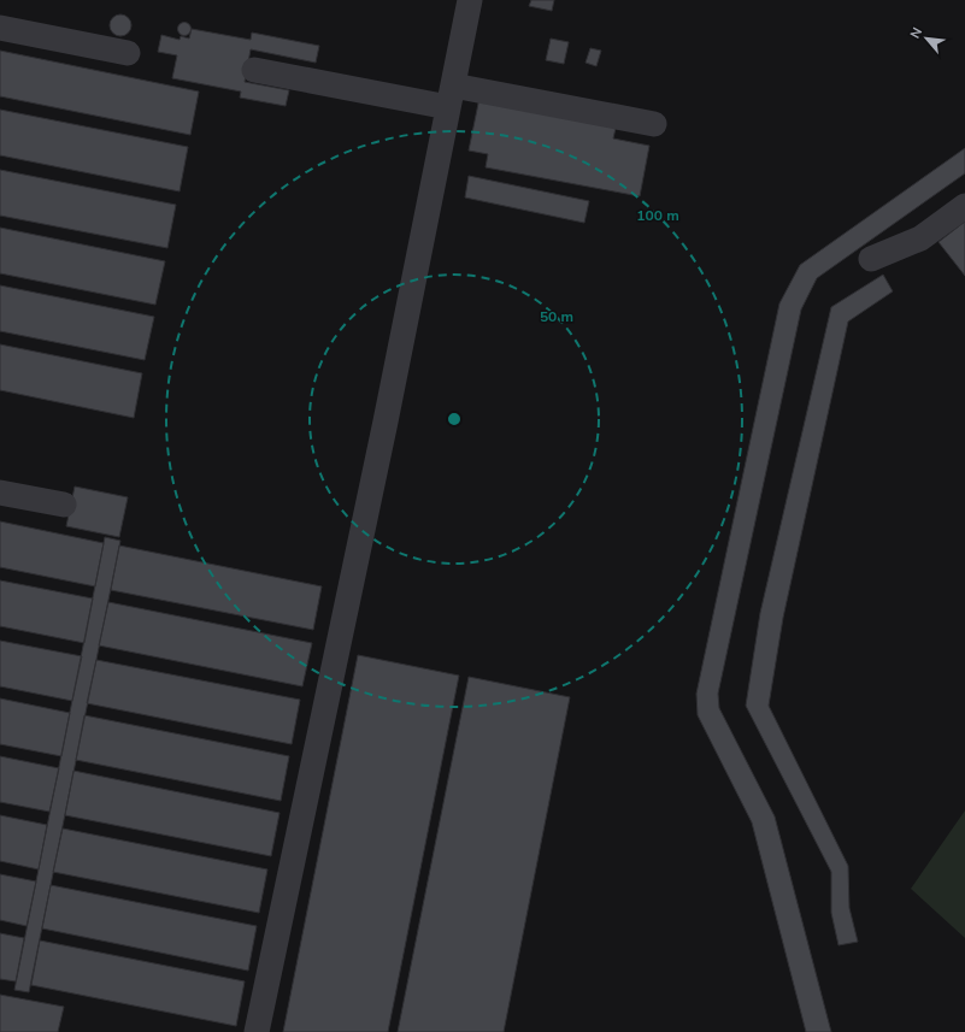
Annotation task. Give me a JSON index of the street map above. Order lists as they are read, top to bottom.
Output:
{
  "north": "top left",
  "rings": ["100 m", "50 m"]
}
